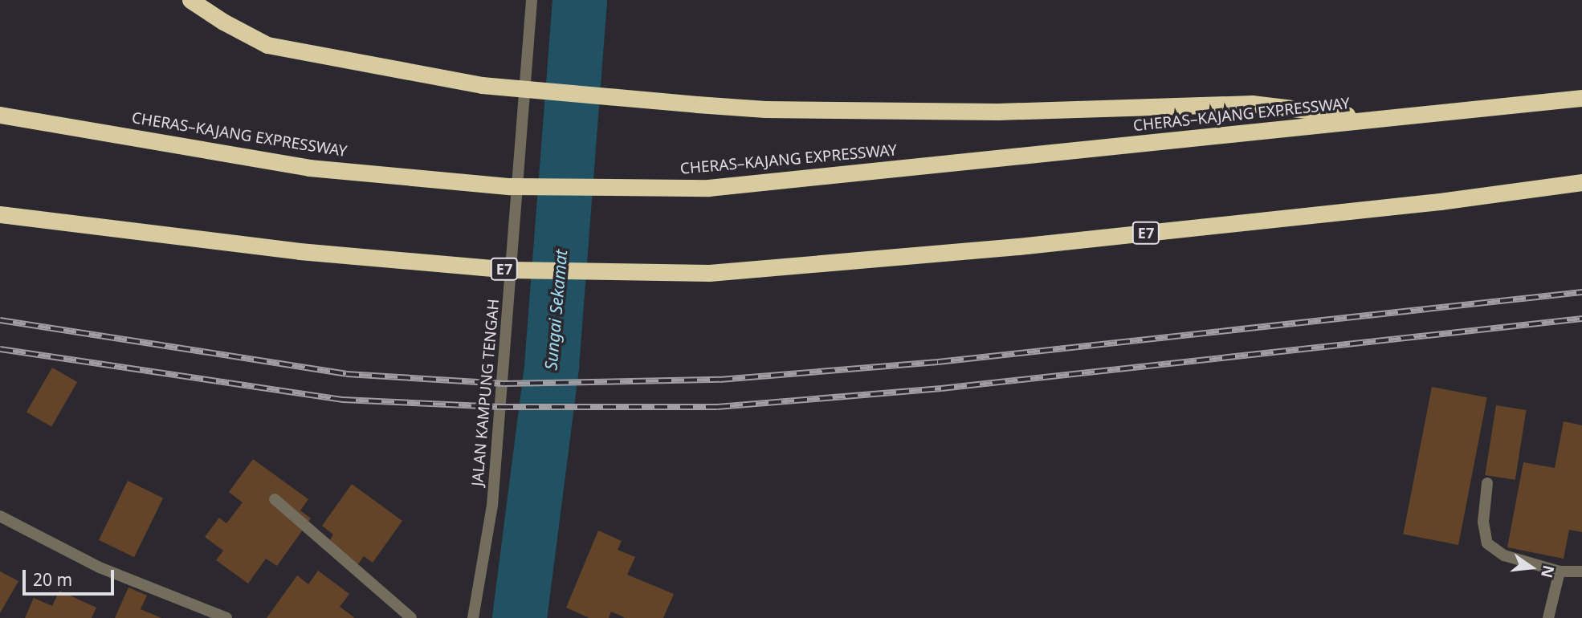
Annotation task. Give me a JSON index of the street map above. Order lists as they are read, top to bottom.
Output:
{
  "streets": {
    "highway": ["CHERAS–KAJANG EXPRESSWAY", "E7"],
    "street": ["JALAN KAMPUNG TENGAH"]
  },
  "water": ["Sungai Sekamat"],
  "scale_bar": "20 m",
  "north": "right"
}
